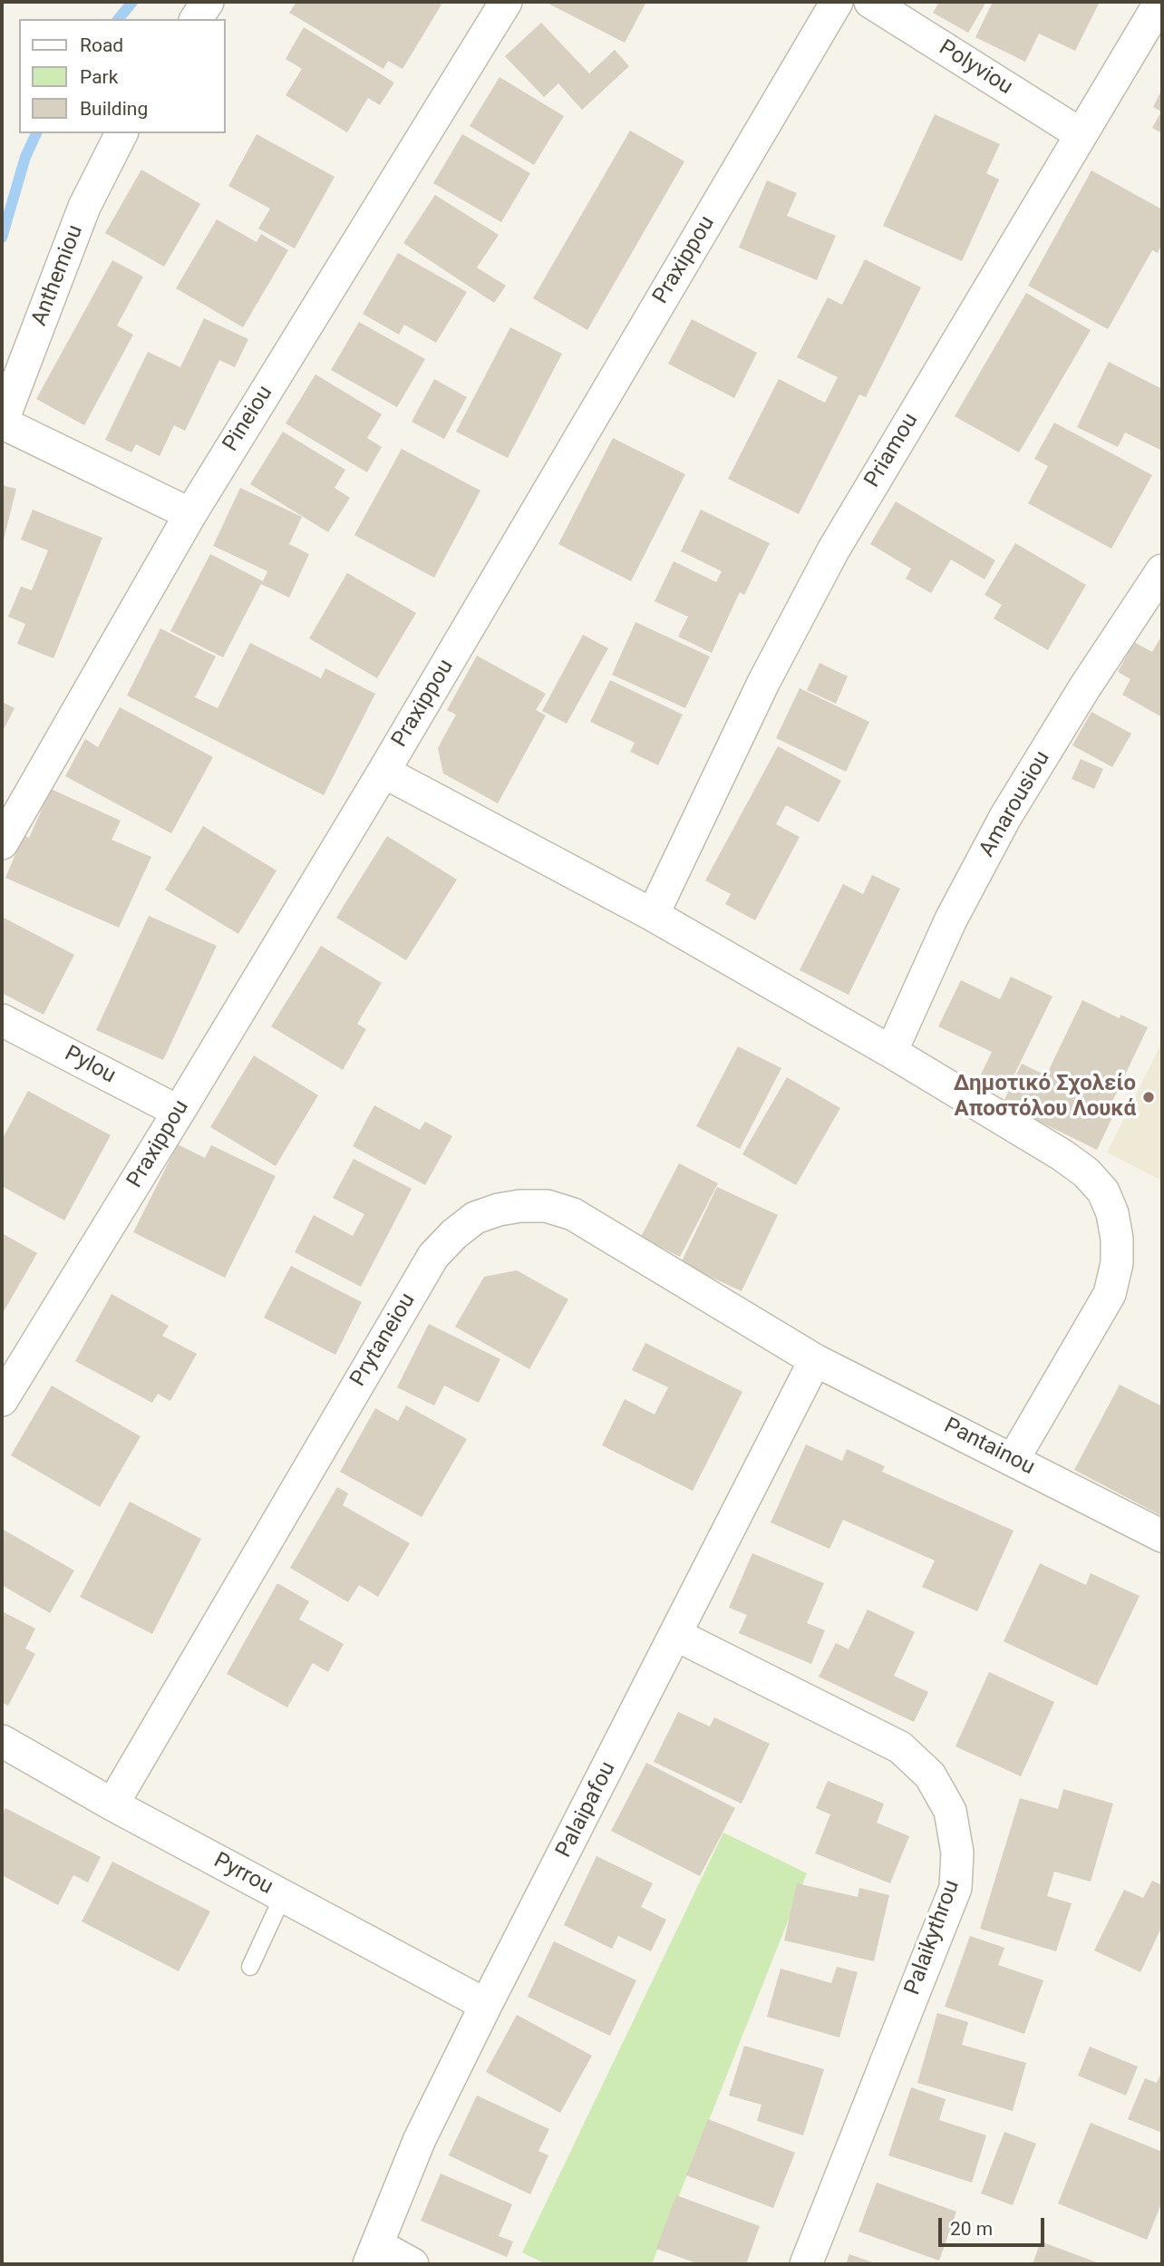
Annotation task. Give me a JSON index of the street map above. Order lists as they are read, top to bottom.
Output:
{
  "streets": {
    "street": [
      "Polyviou",
      "Praxippou",
      "Anthemiou",
      "Pineiou",
      "Priamou",
      "Amarousiou",
      "Pylou",
      "Prytaneiou",
      "Pantainou",
      "Palaipafou",
      "Pyrrou",
      "Palaikythrou"
    ]
  },
  "crossings": [
    ["Polyviou", "Priamou"],
    ["Praxippou", "Pylou"],
    ["Prytaneiou", "Pantainou"],
    ["Prytaneiou", "Palaipafou"],
    ["Prytaneiou", "Pyrrou"],
    ["Pantainou", "Palaipafou"],
    ["Palaipafou", "Pyrrou"],
    ["Palaipafou", "Palaikythrou"]
  ],
  "places": ["Δημοτικό Σχολείο Αποστόλου Λουκά"],
  "legend": ["Road", "Park", "Building"],
  "scale_bar": "20 m"
}
